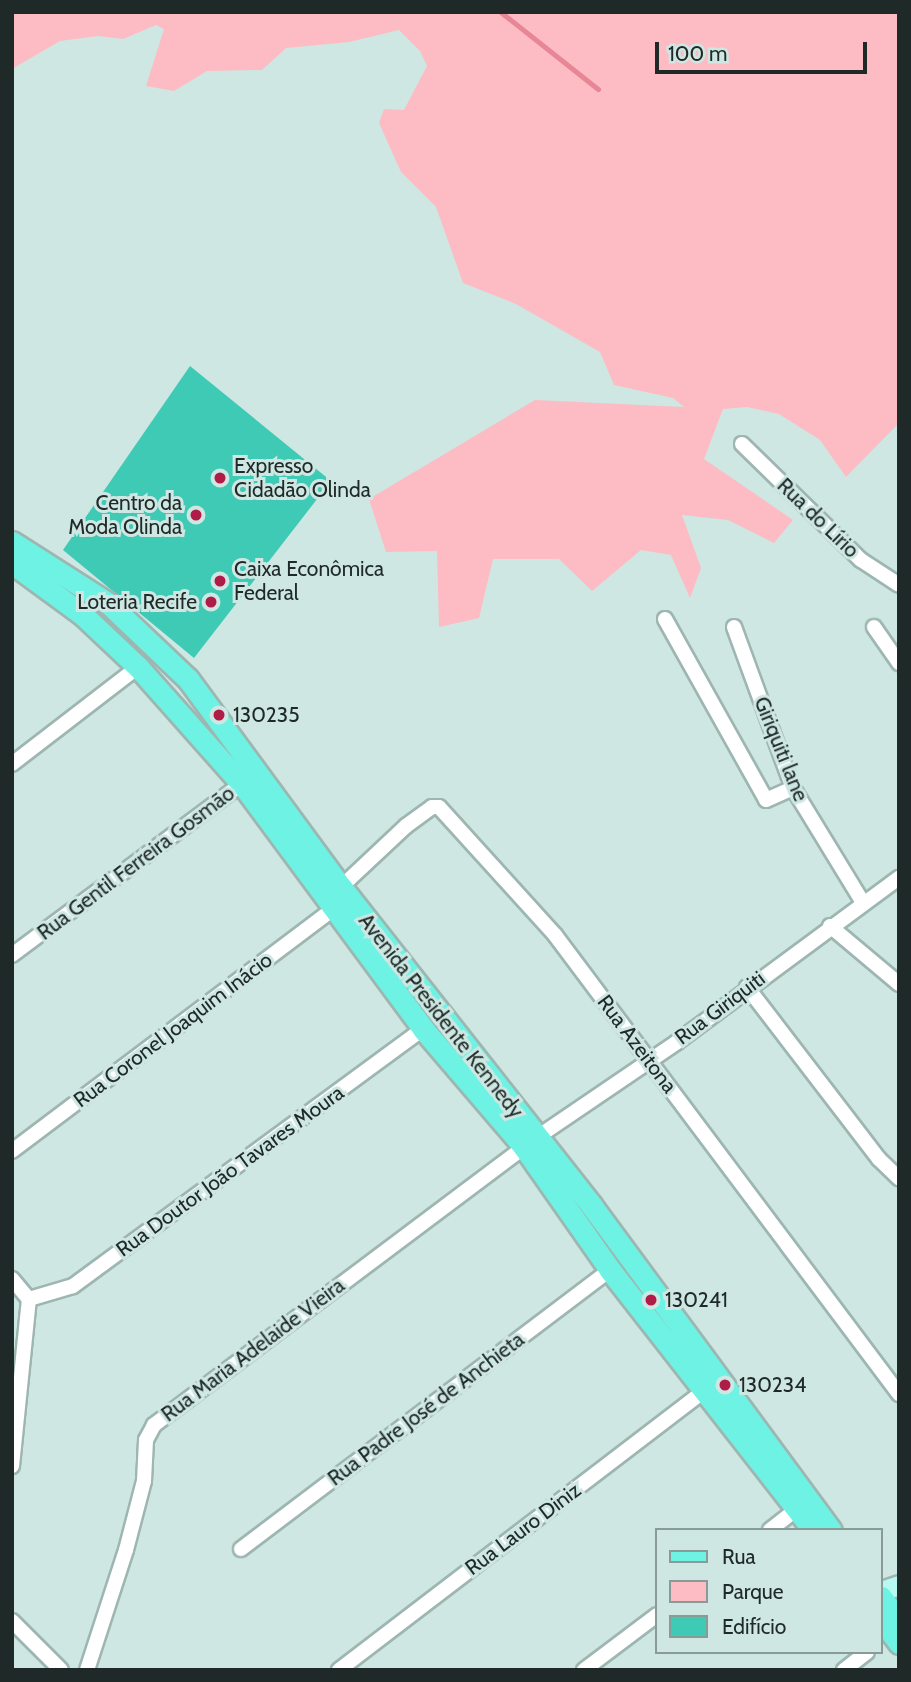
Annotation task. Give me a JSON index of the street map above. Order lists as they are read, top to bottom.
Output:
{
  "streets": {
    "main road": ["Avenida Presidente Kennedy"],
    "street": [
      "Rua do Lírio",
      "Giriquiti lane",
      "Rua Gentil Ferreira Gosmão",
      "Rua Giriquiti",
      "Rua Coronel Joaquim Inácio",
      "Rua Azeitona",
      "Rua Doutor João Tavares Moura",
      "Rua Maria Adelaide Vieira",
      "Rua Padre José de Anchieta",
      "Rua Lauro Diniz"
    ]
  },
  "crossings": [
    ["Giriquiti lane", "Rua Giriquiti"],
    ["Rua Gentil Ferreira Gosmão", "Avenida Presidente Kennedy"],
    ["Rua Giriquiti", "Avenida Presidente Kennedy"],
    ["Rua Giriquiti", "Rua Azeitona"],
    ["Rua Giriquiti", "Rua Maria Adelaide Vieira"],
    ["Avenida Presidente Kennedy", "Rua Coronel Joaquim Inácio"],
    ["Avenida Presidente Kennedy", "Rua Azeitona"],
    ["Avenida Presidente Kennedy", "Rua Doutor João Tavares Moura"],
    ["Avenida Presidente Kennedy", "Rua Maria Adelaide Vieira"],
    ["Avenida Presidente Kennedy", "Rua Padre José de Anchieta"],
    ["Avenida Presidente Kennedy", "Rua Lauro Diniz"]
  ],
  "places": [
    "Expresso Cidadão Olinda",
    "Centro da Moda Olinda",
    "Caixa Econômica Federal",
    "Loteria Recife",
    "130235",
    "130241",
    "130234"
  ],
  "legend": ["Rua", "Parque", "Edifício"],
  "scale_bar": "100 m"
}
